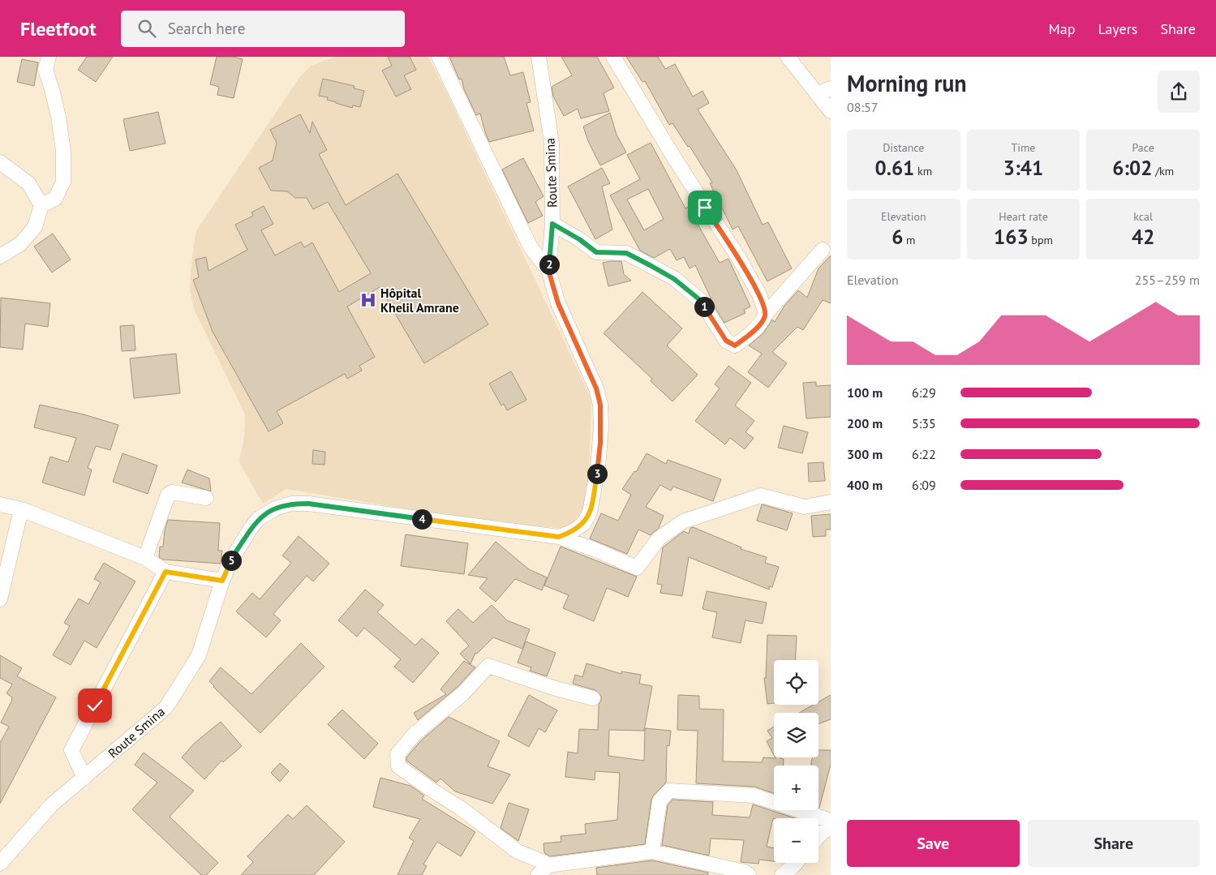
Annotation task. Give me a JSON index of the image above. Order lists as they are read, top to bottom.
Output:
{
  "streets": {
    "street": ["Route Smina"]
  },
  "places": {
    "hospital": ["Hôpital Khelil Amrane"]
  },
  "page": {
    "header": "Fleetfoot",
    "search": "Search here",
    "nav": ["Map", "Layers", "Share"],
    "heading": ["Morning run", "08:57"],
    "stats": [
      ["Distance", "0.61 km"],
      ["Time", "3:41"],
      ["Pace", "6:02 /km"],
      ["Elevation", "6 m"],
      ["Heart rate", "163 bpm"],
      ["kcal", "42"]
    ],
    "pins": [
      "2",
      "1",
      "3",
      "4",
      "5"
    ],
    "chart": ["Elevation", "255–259 m"],
    "list": [
      {
        "name": "100 m",
        "note": "6:29"
      },
      {
        "name": "200 m",
        "note": "5:35"
      },
      {
        "name": "300 m",
        "note": "6:22"
      },
      {
        "name": "400 m",
        "note": "6:09"
      }
    ],
    "map_buttons": ["+", "−"],
    "buttons": ["Save", "Share"]
  }
}
